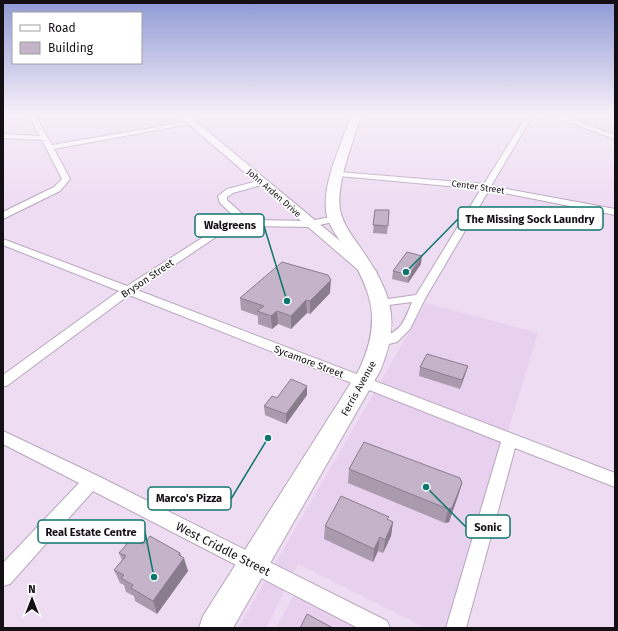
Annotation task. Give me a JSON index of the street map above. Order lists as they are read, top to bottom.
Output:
{
  "streets": {
    "main road": ["Ferris Avenue"],
    "street": [
      "Center Street",
      "John Arden Drive",
      "Bryson Street",
      "Sycamore Street",
      "West Criddle Street"
    ]
  },
  "crossings": [
    ["John Arden Drive", "Bryson Street"],
    ["Bryson Street", "Sycamore Street"],
    ["Bryson Street", "Ferris Avenue"],
    ["Sycamore Street", "Ferris Avenue"],
    ["Ferris Avenue", "West Criddle Street"]
  ],
  "places": [
    "The Missing Sock Laundry",
    "Walgreens",
    "Marco's Pizza",
    "Sonic",
    "Real Estate Centre"
  ],
  "legend": ["Road", "Building"],
  "north": "top"
}
